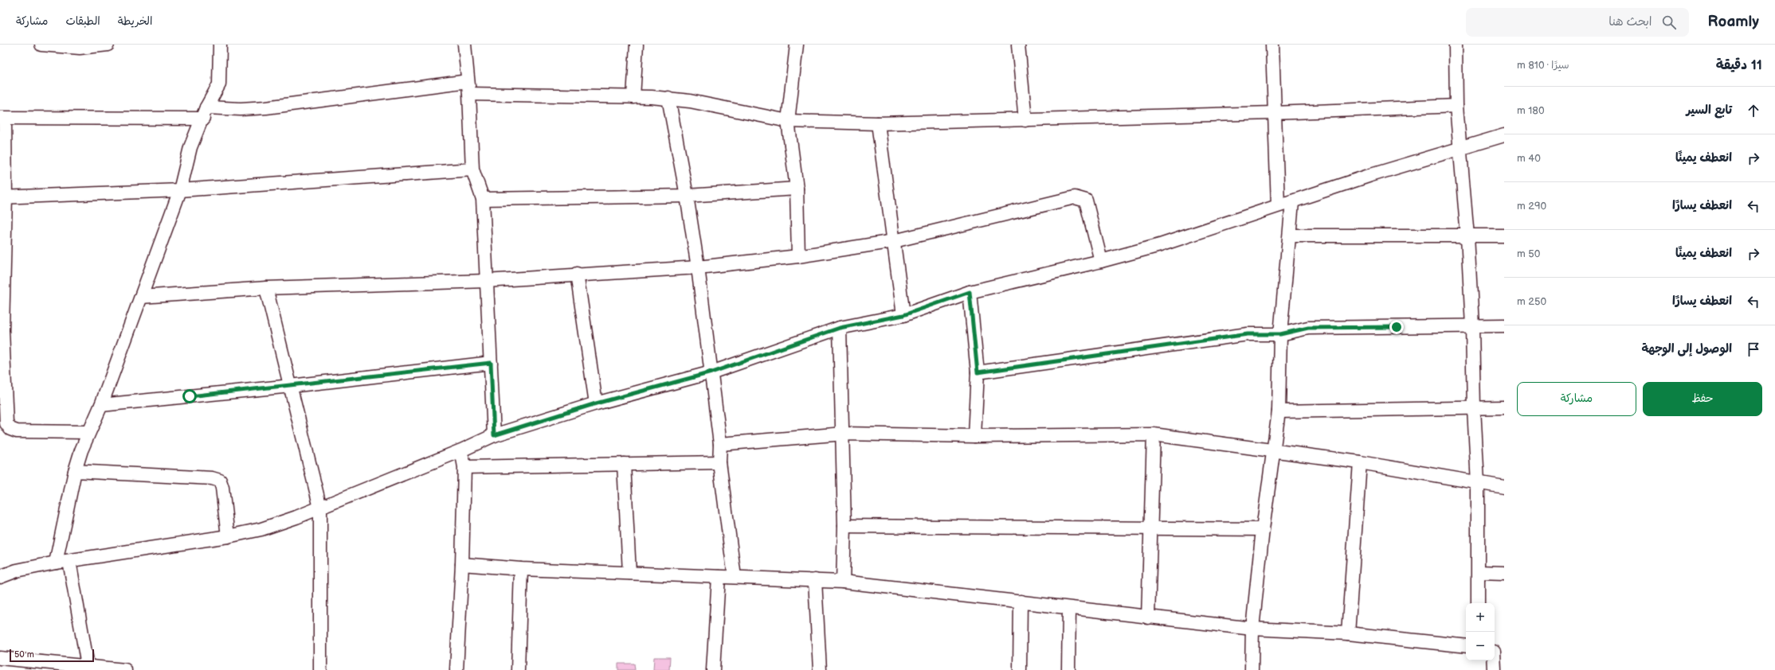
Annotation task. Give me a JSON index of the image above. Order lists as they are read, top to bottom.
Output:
{
  "scale_bar": "50 m",
  "page": {
    "header": "Roamly",
    "search": "ابحث هنا",
    "nav": ["الخريطة", "الطبقات", "مشاركة"],
    "heading": ["11 دقيقة", "سيرًا · 810 m"],
    "list": [
      ["تابع السير", "180 m"],
      ["انعطف يمينًا", "40 m"],
      ["انعطف يسارًا", "290 m"],
      ["انعطف يمينًا", "50 m"],
      ["انعطف يسارًا", "250 m"],
      "الوصول إلى الوجهة"
    ],
    "buttons": ["حفظ", "مشاركة"],
    "map_buttons": ["+", "−"],
    "scale": "50 m"
  }
}
